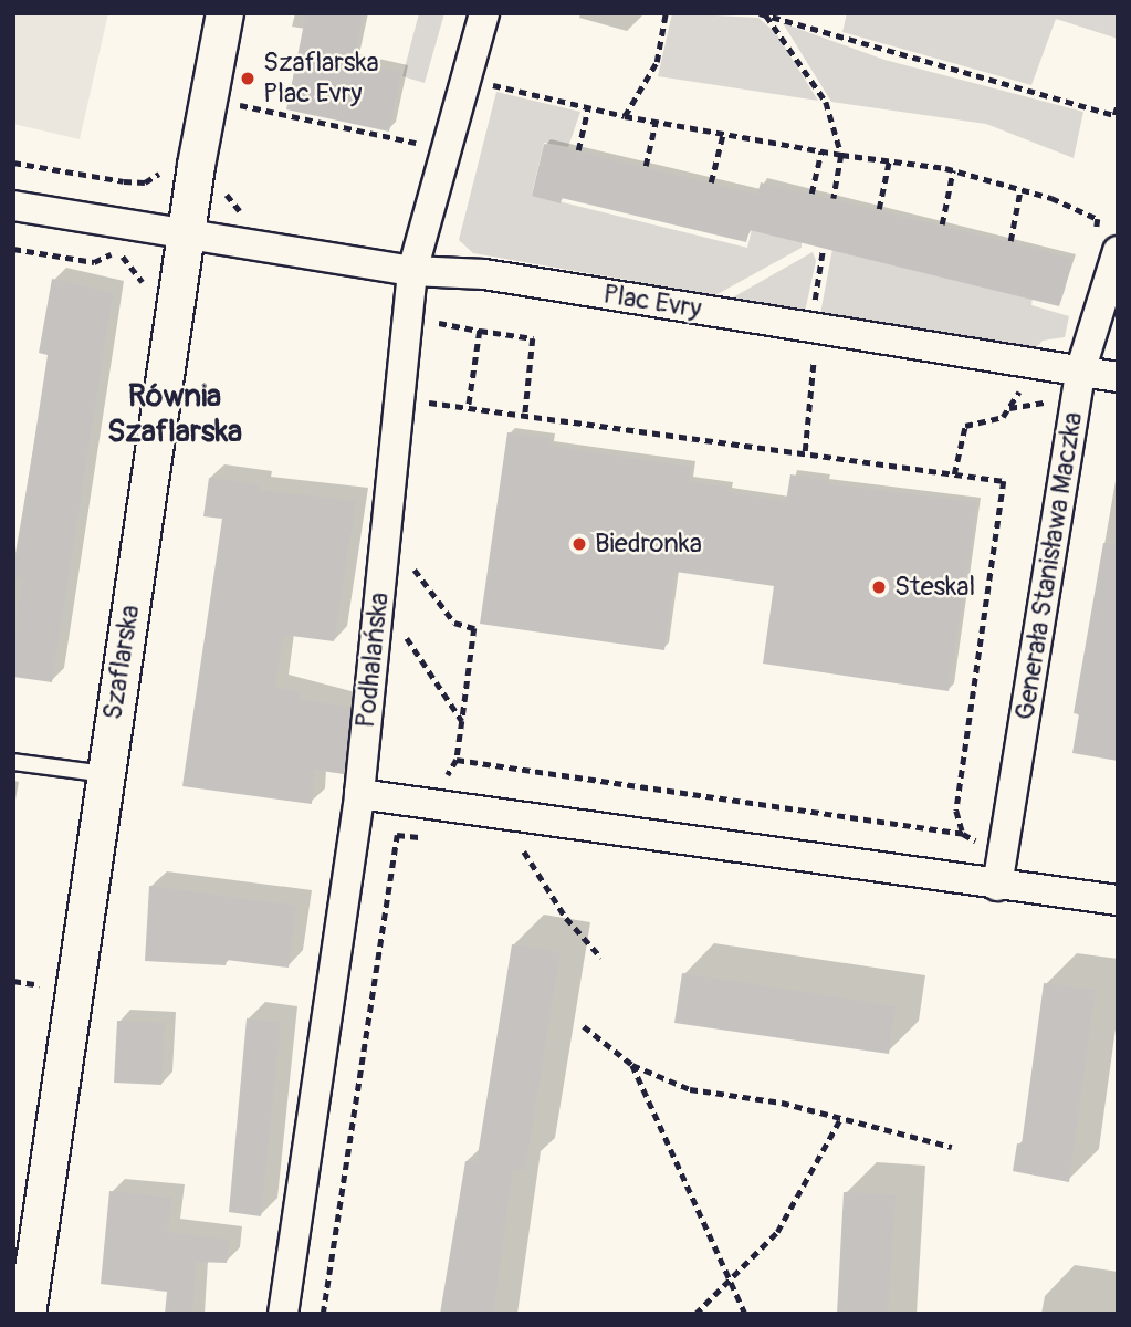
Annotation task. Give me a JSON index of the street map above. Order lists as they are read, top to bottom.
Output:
{
  "streets": {
    "street": [
      "Plac Evry",
      "Generała Stanisława Maczka",
      "Podhalańska",
      "Szaflarska"
    ]
  },
  "crossings": [
    ["Plac Evry", "Generała Stanisława Maczka"],
    ["Plac Evry", "Podhalańska"],
    ["Plac Evry", "Szaflarska"]
  ],
  "districts": ["Równia Szaflarska"],
  "places": ["Szaflarska Plac Evry", "Biedronka", "Steskal"]
}
